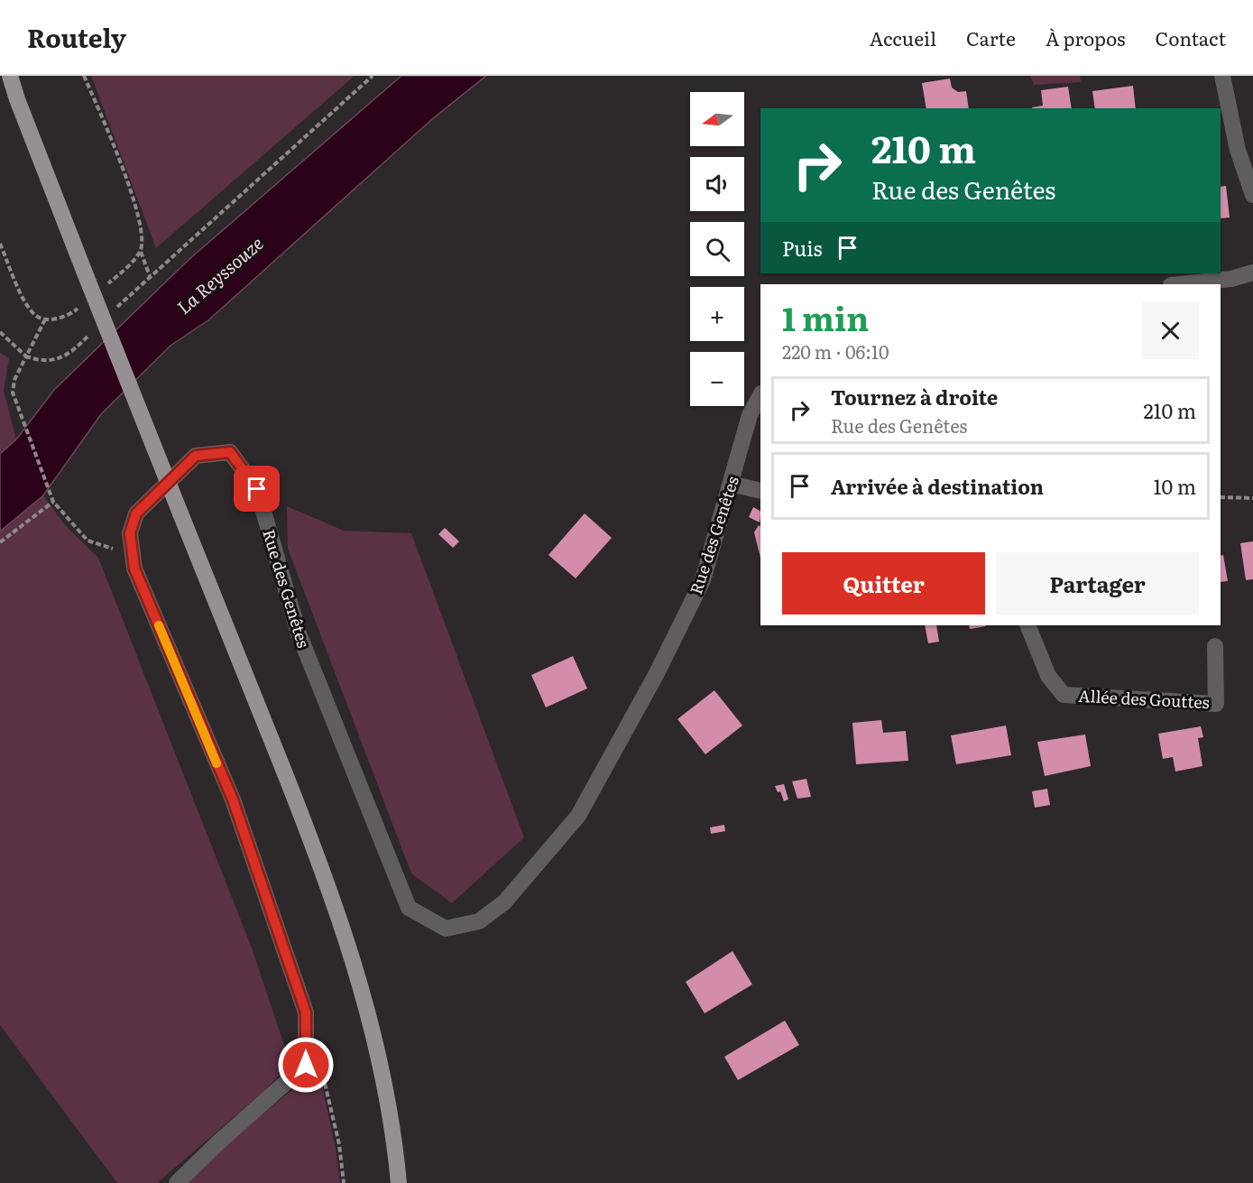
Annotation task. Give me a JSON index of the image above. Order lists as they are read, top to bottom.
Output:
{
  "streets": {
    "street": ["Rue des Genêtes", "Allée des Gouttes"]
  },
  "water": ["La Reyssouze"],
  "north": "left",
  "page": {
    "header": "Routely",
    "nav": [
      "Accueil",
      "Carte",
      "À propos",
      "Contact"
    ],
    "map_buttons": ["+", "−"],
    "turn": ["210 m", "Rue des Genêtes"],
    "then": "Puis",
    "heading": ["1 min", "220 m · 06:10"],
    "list": [
      {
        "name": "Tournez à droite",
        "note": "Rue des Genêtes",
        "value": "210 m"
      },
      {
        "name": "Arrivée à destination",
        "value": "10 m"
      }
    ],
    "buttons": ["Quitter", "Partager"]
  }
}
